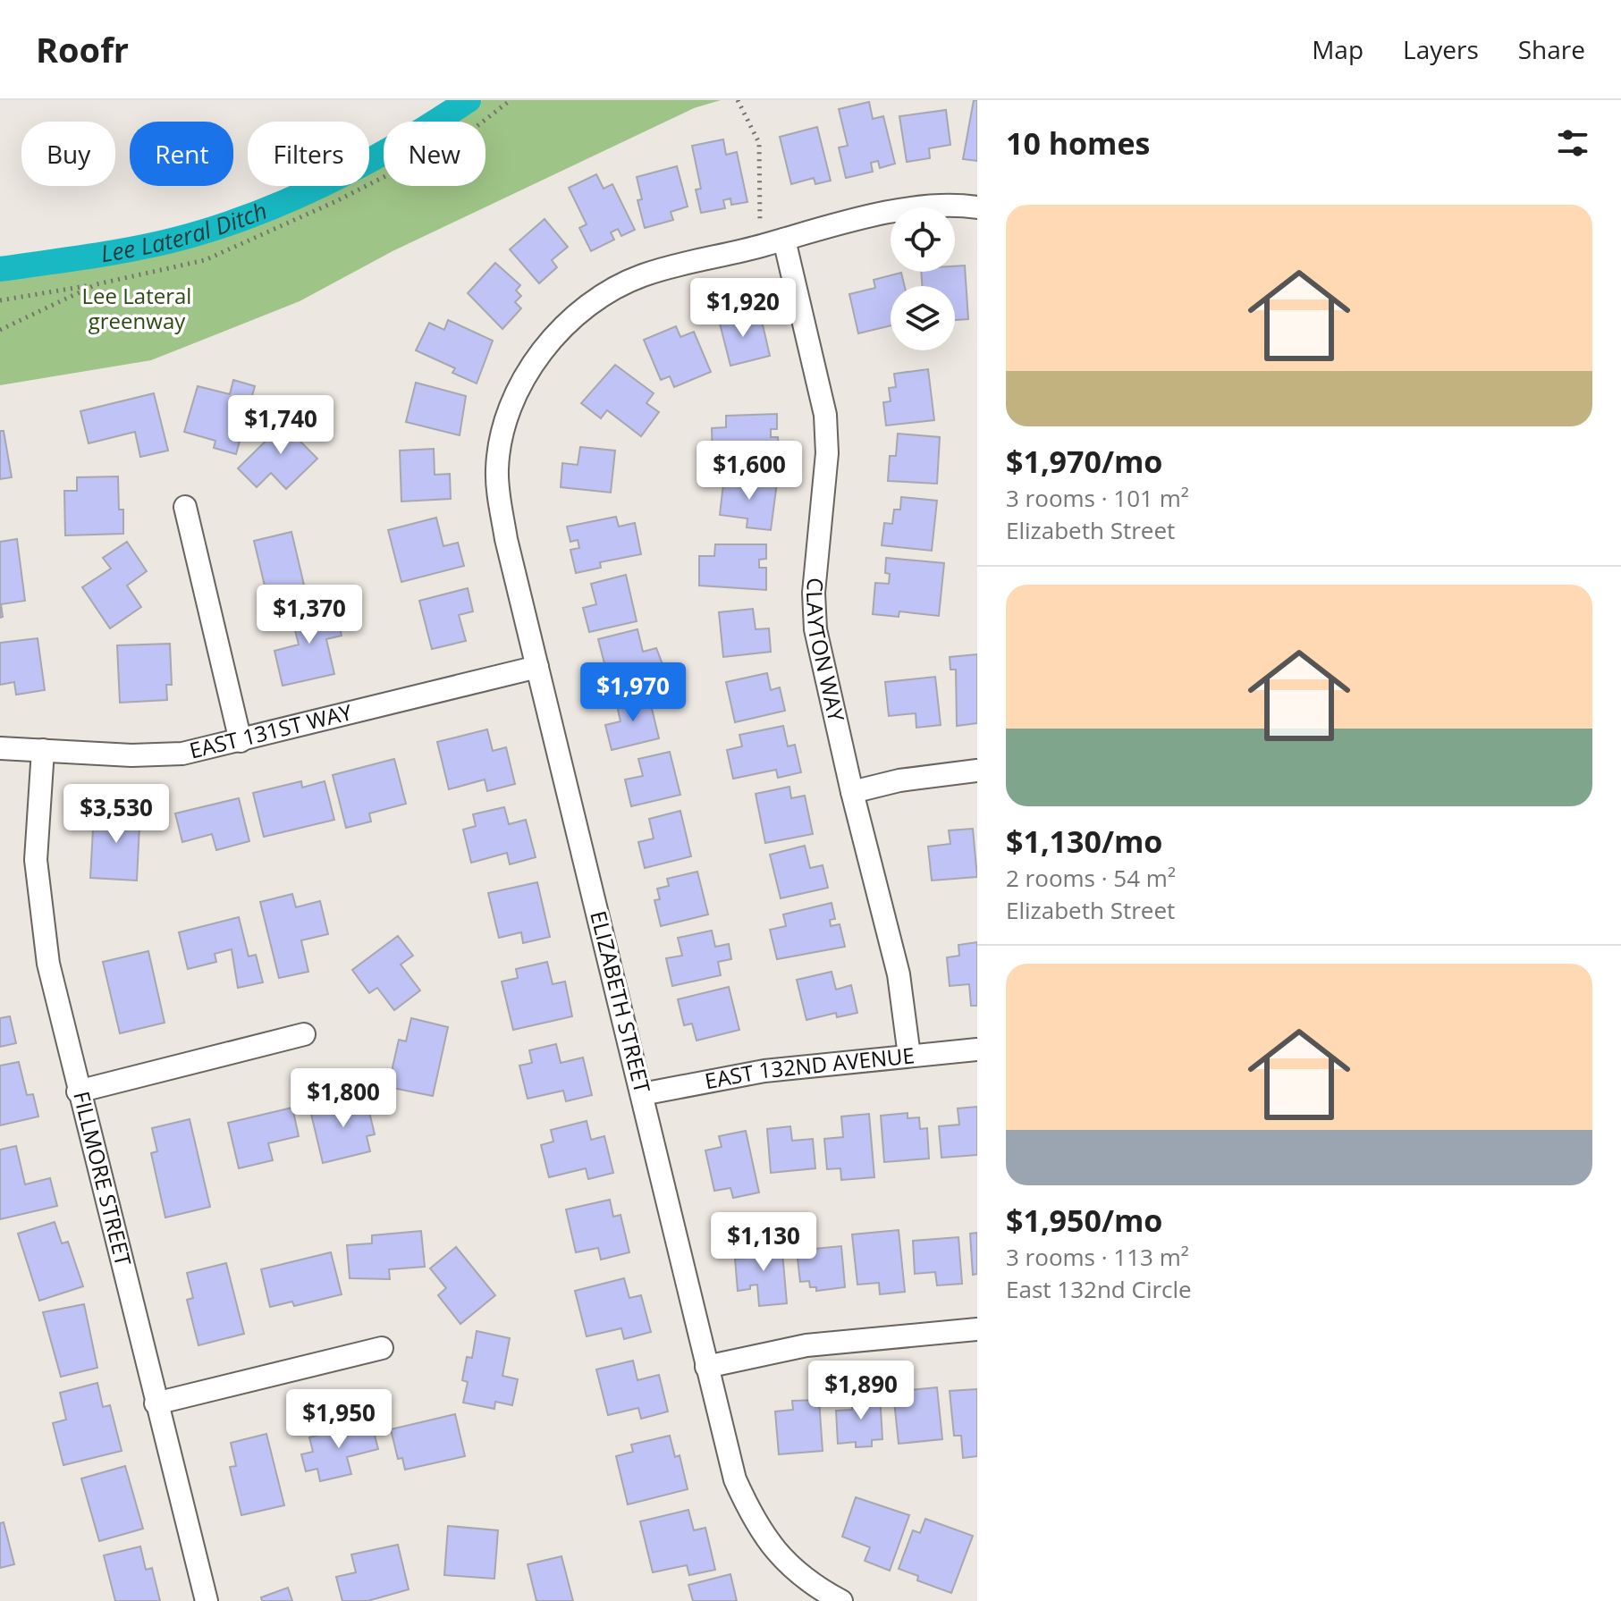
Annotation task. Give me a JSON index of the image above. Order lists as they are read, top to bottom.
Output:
{
  "streets": {
    "street": [
      "CLAYTON WAY",
      "EAST 131ST WAY",
      "ELIZABETH STREET",
      "EAST 132ND AVENUE",
      "FILLMORE STREET"
    ]
  },
  "crossings": [
    ["CLAYTON WAY", "ELIZABETH STREET"],
    ["CLAYTON WAY", "EAST 132ND AVENUE"],
    ["EAST 131ST WAY", "ELIZABETH STREET"],
    ["EAST 131ST WAY", "FILLMORE STREET"],
    ["ELIZABETH STREET", "EAST 132ND AVENUE"]
  ],
  "water": ["Lee Lateral Ditch"],
  "parks": ["Lee Lateral greenway"],
  "page": {
    "header": "Roofr",
    "nav": ["Map", "Layers", "Share"],
    "heading": "10 homes",
    "chip": [
      "Buy",
      "Rent",
      "Filters",
      "New"
    ],
    "list": [
      {
        "name": "$1,970/mo",
        "note": "3 rooms · 101 m² · Elizabeth Street"
      },
      {
        "name": "$1,130/mo",
        "note": "2 rooms · 54 m² · Elizabeth Street"
      },
      {
        "name": "$1,950/mo",
        "note": "3 rooms · 113 m² · East 132nd Circle"
      }
    ],
    "price": [
      "$1,920",
      "$1,740",
      "$1,600",
      "$1,370",
      "$1,970",
      "$3,530",
      "$1,800",
      "$1,130",
      "$1,890",
      "$1,950"
    ]
  }
}
